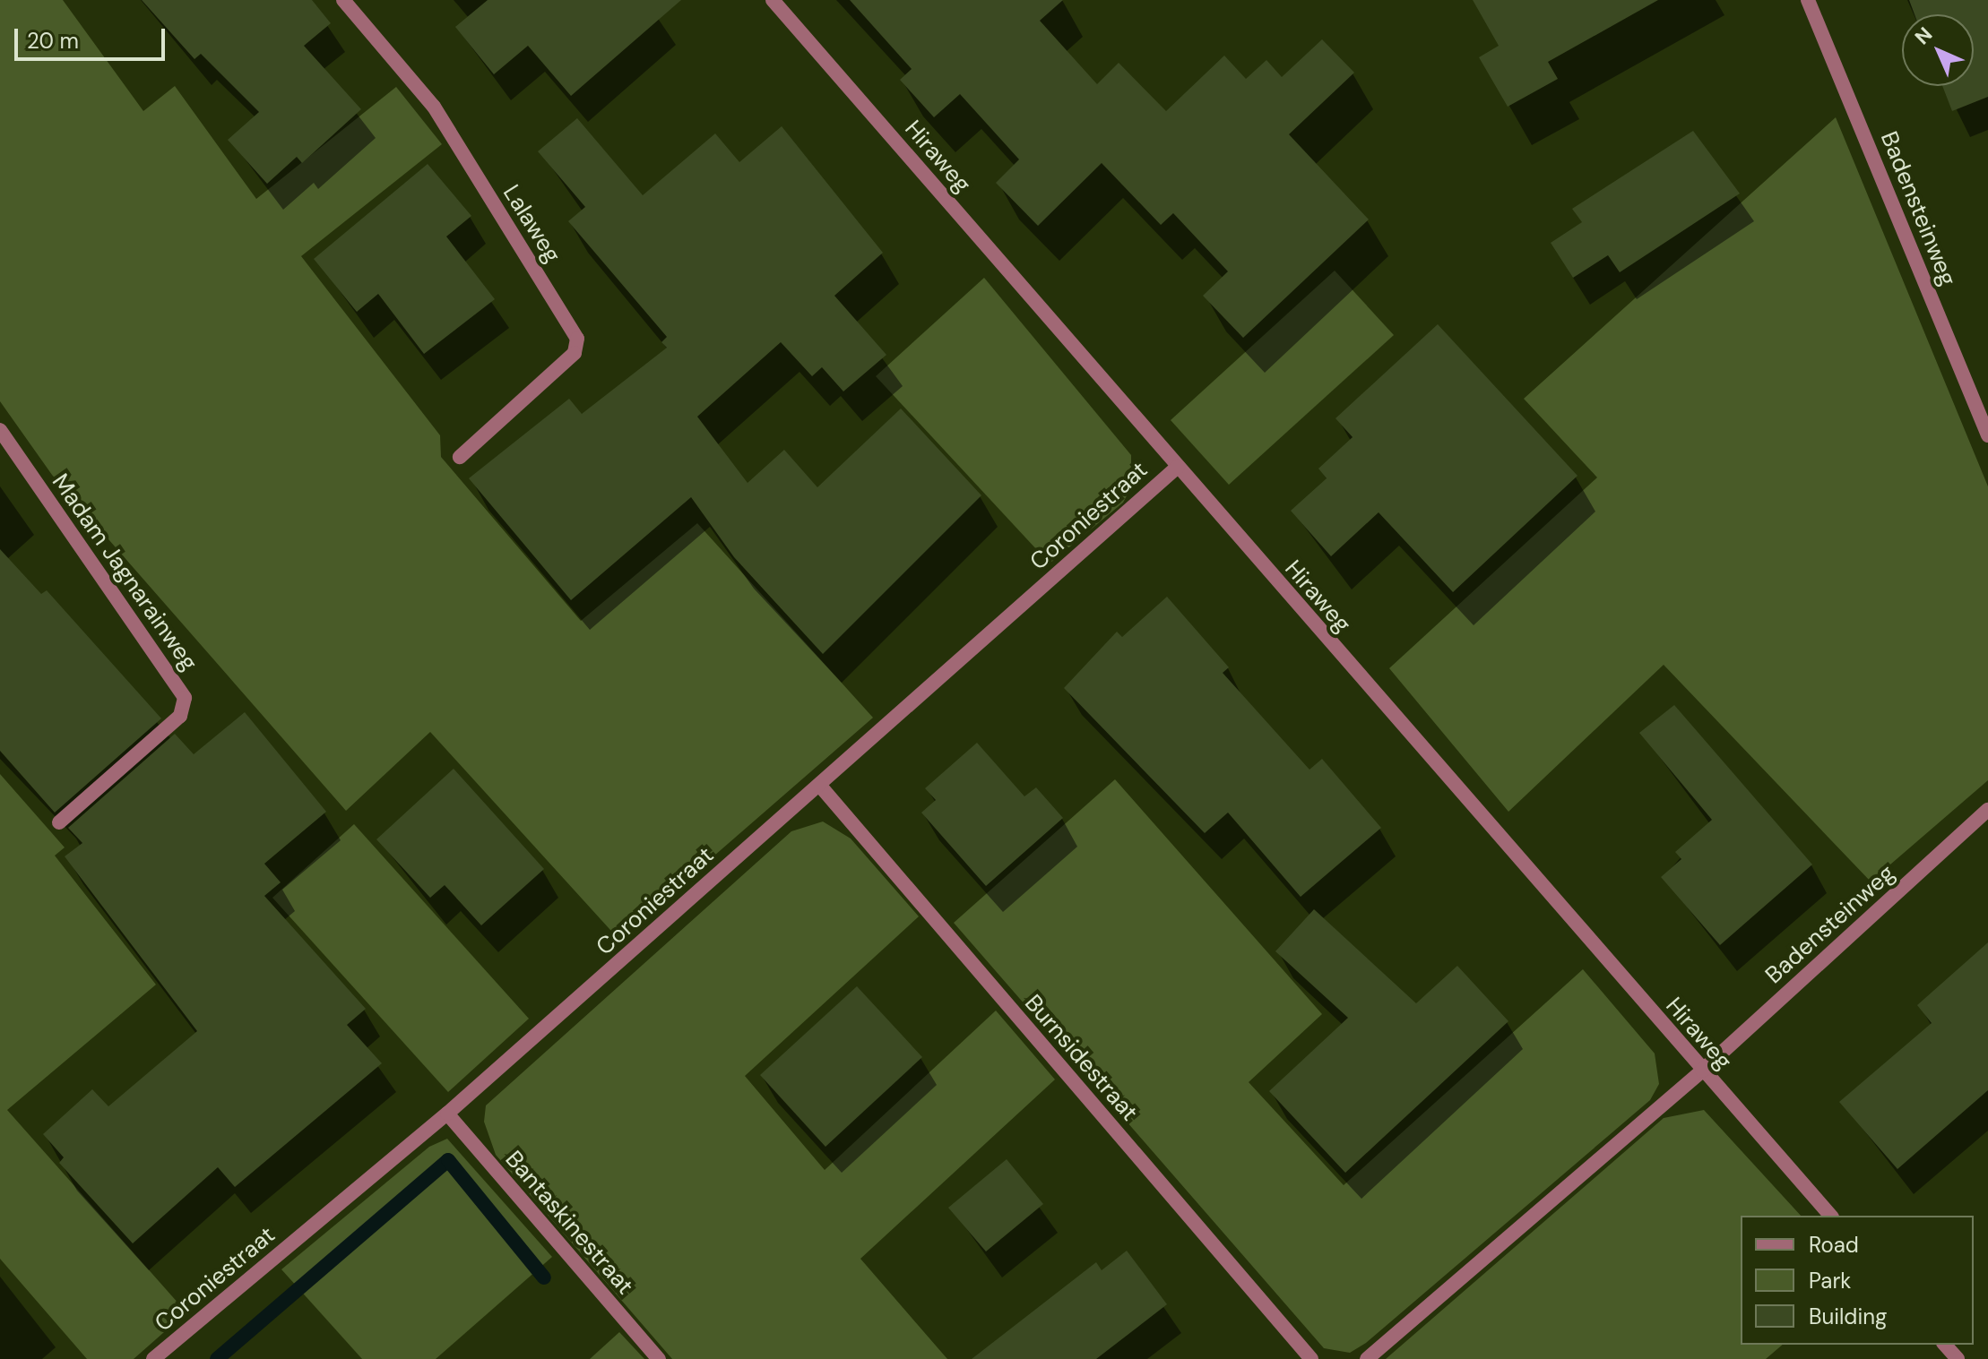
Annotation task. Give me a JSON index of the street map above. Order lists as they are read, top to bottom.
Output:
{
  "streets": {
    "street": [
      "Hiraweg",
      "Badensteinweg",
      "Lalaweg",
      "Coroniestraat",
      "Madam Jagnarainweg",
      "Burnsidestraat",
      "Bantaskinestraat"
    ]
  },
  "crossings": [
    ["Hiraweg", "Badensteinweg"],
    ["Hiraweg", "Coroniestraat"],
    ["Coroniestraat", "Burnsidestraat"],
    ["Coroniestraat", "Bantaskinestraat"]
  ],
  "legend": ["Road", "Park", "Building"],
  "scale_bar": "20 m",
  "north": "top left"
}
